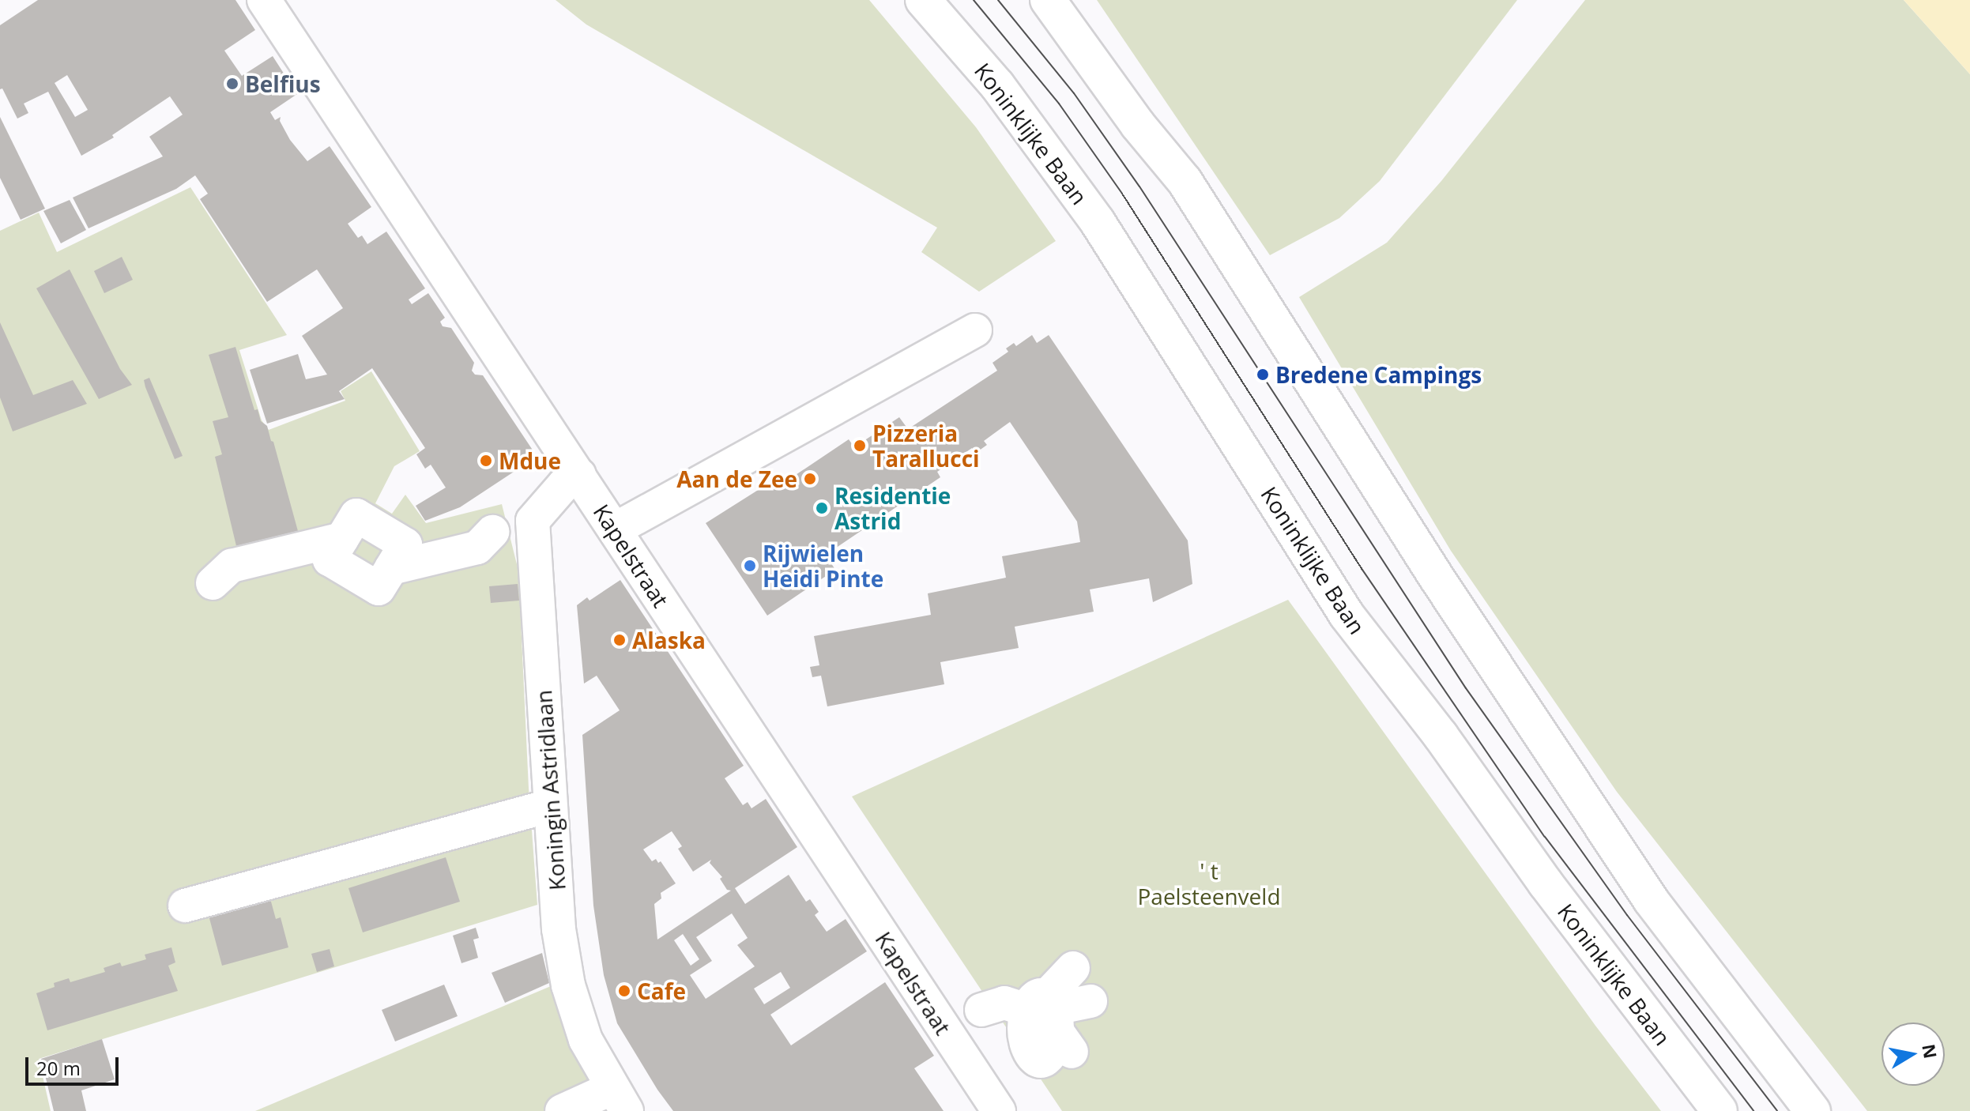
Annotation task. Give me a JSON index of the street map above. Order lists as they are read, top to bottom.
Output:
{
  "streets": {
    "main road": ["Koninklijke Baan"],
    "street": ["Kapelstraat", "Koningin Astridlaan"]
  },
  "parks": ["' t Paelsteenveld"],
  "places": [
    "Belfius",
    "Bredene Campings",
    "Pizzeria Tarallucci",
    "Mdue",
    "Aan de Zee",
    "Residentie Astrid",
    "Rijwielen Heidi Pinte",
    "Alaska",
    "Cafe"
  ],
  "scale_bar": "20 m",
  "north": "right"
}
